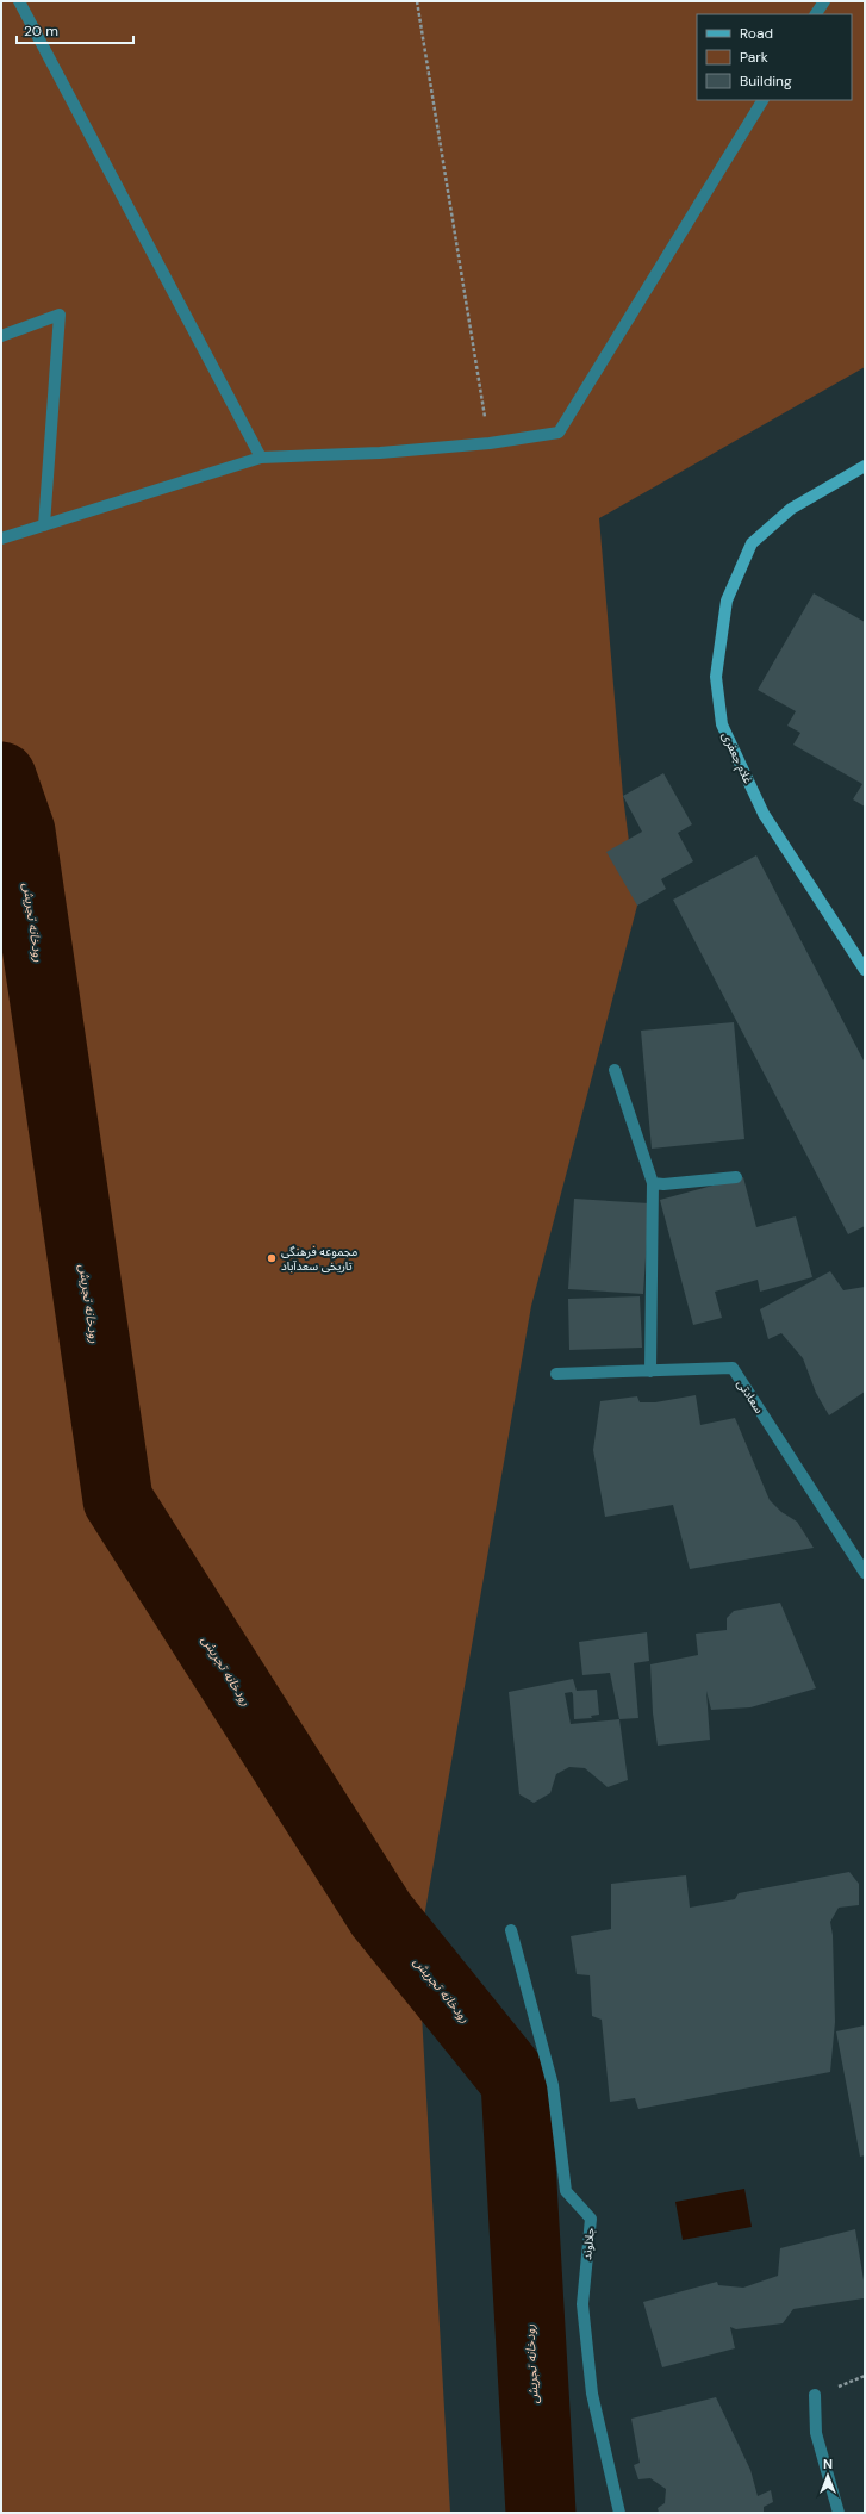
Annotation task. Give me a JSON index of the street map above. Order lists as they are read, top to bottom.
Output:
{
  "streets": {
    "main road": ["غلام جعفری"],
    "street": ["سعادتی", "جلالوند"]
  },
  "water": ["رودخانه تجریش"],
  "places": ["مجموعه فرهنگی تاریخی سعدآباد"],
  "legend": ["Road", "Park", "Building"],
  "scale_bar": "20 m",
  "north": "top"
}
